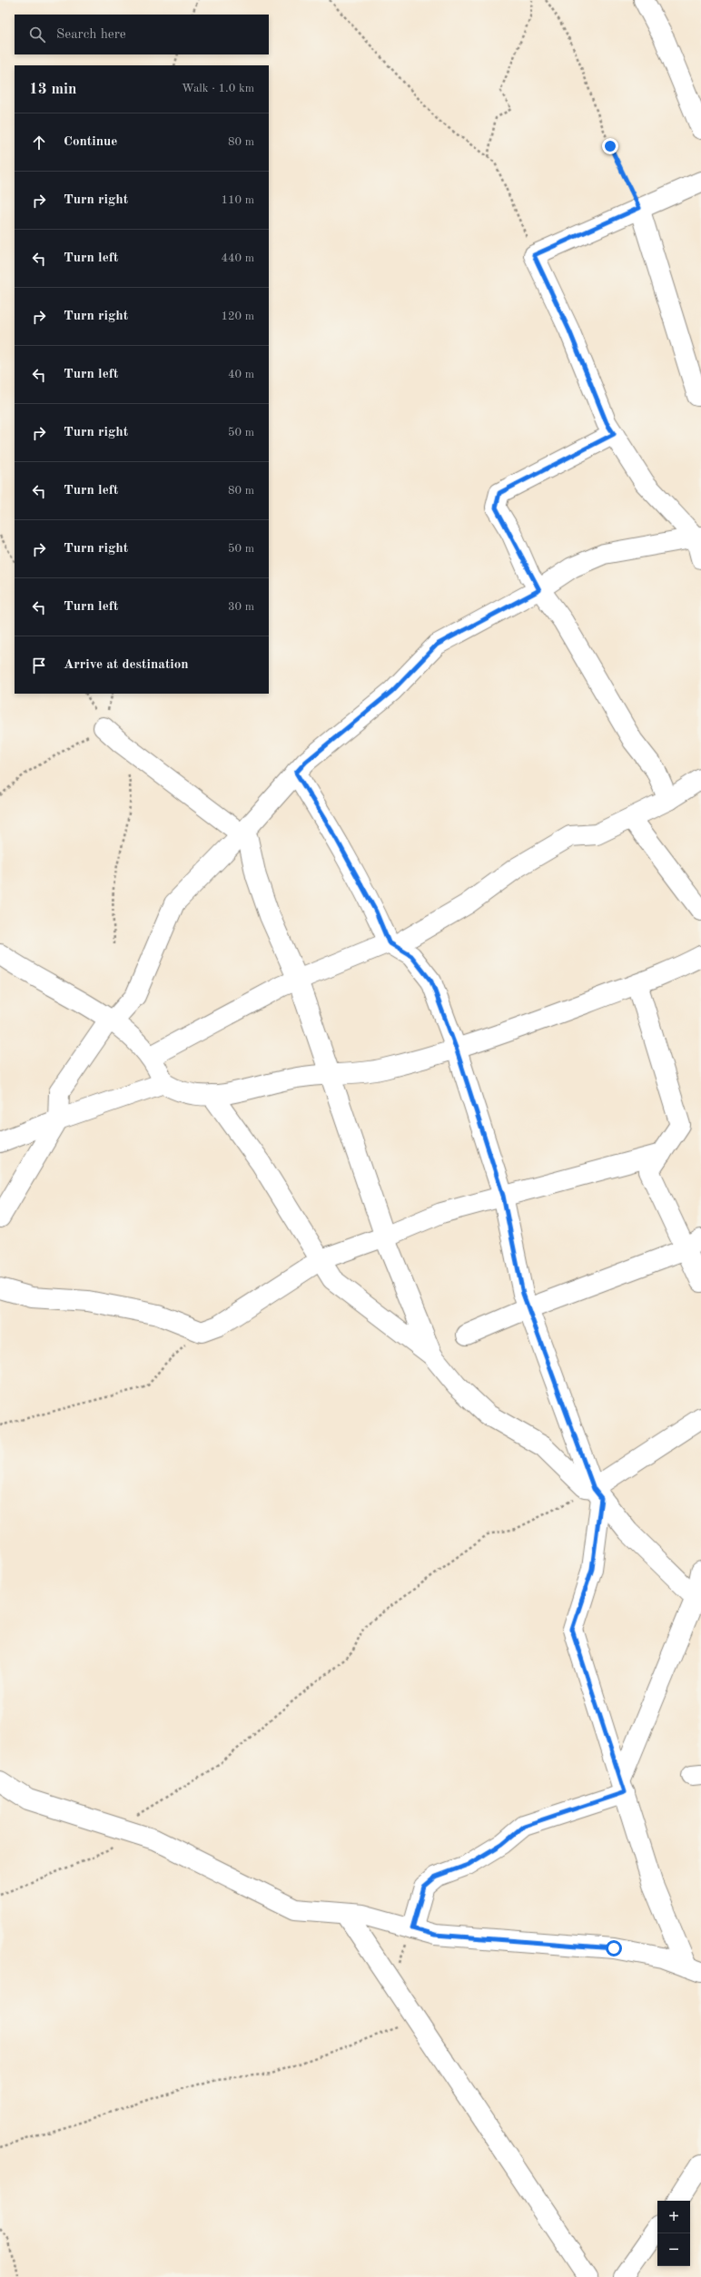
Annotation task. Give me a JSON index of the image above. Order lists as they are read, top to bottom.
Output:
{
  "page": {
    "search": "Search here",
    "heading": ["13 min", "Walk · 1.0 km"],
    "list": [
      ["Continue", "80 m"],
      ["Turn right", "110 m"],
      ["Turn left", "440 m"],
      ["Turn right", "120 m"],
      ["Turn left", "40 m"],
      ["Turn right", "50 m"],
      ["Turn left", "80 m"],
      ["Turn right", "50 m"],
      ["Turn left", "30 m"],
      "Arrive at destination"
    ],
    "map_buttons": ["+", "−"]
  }
}
